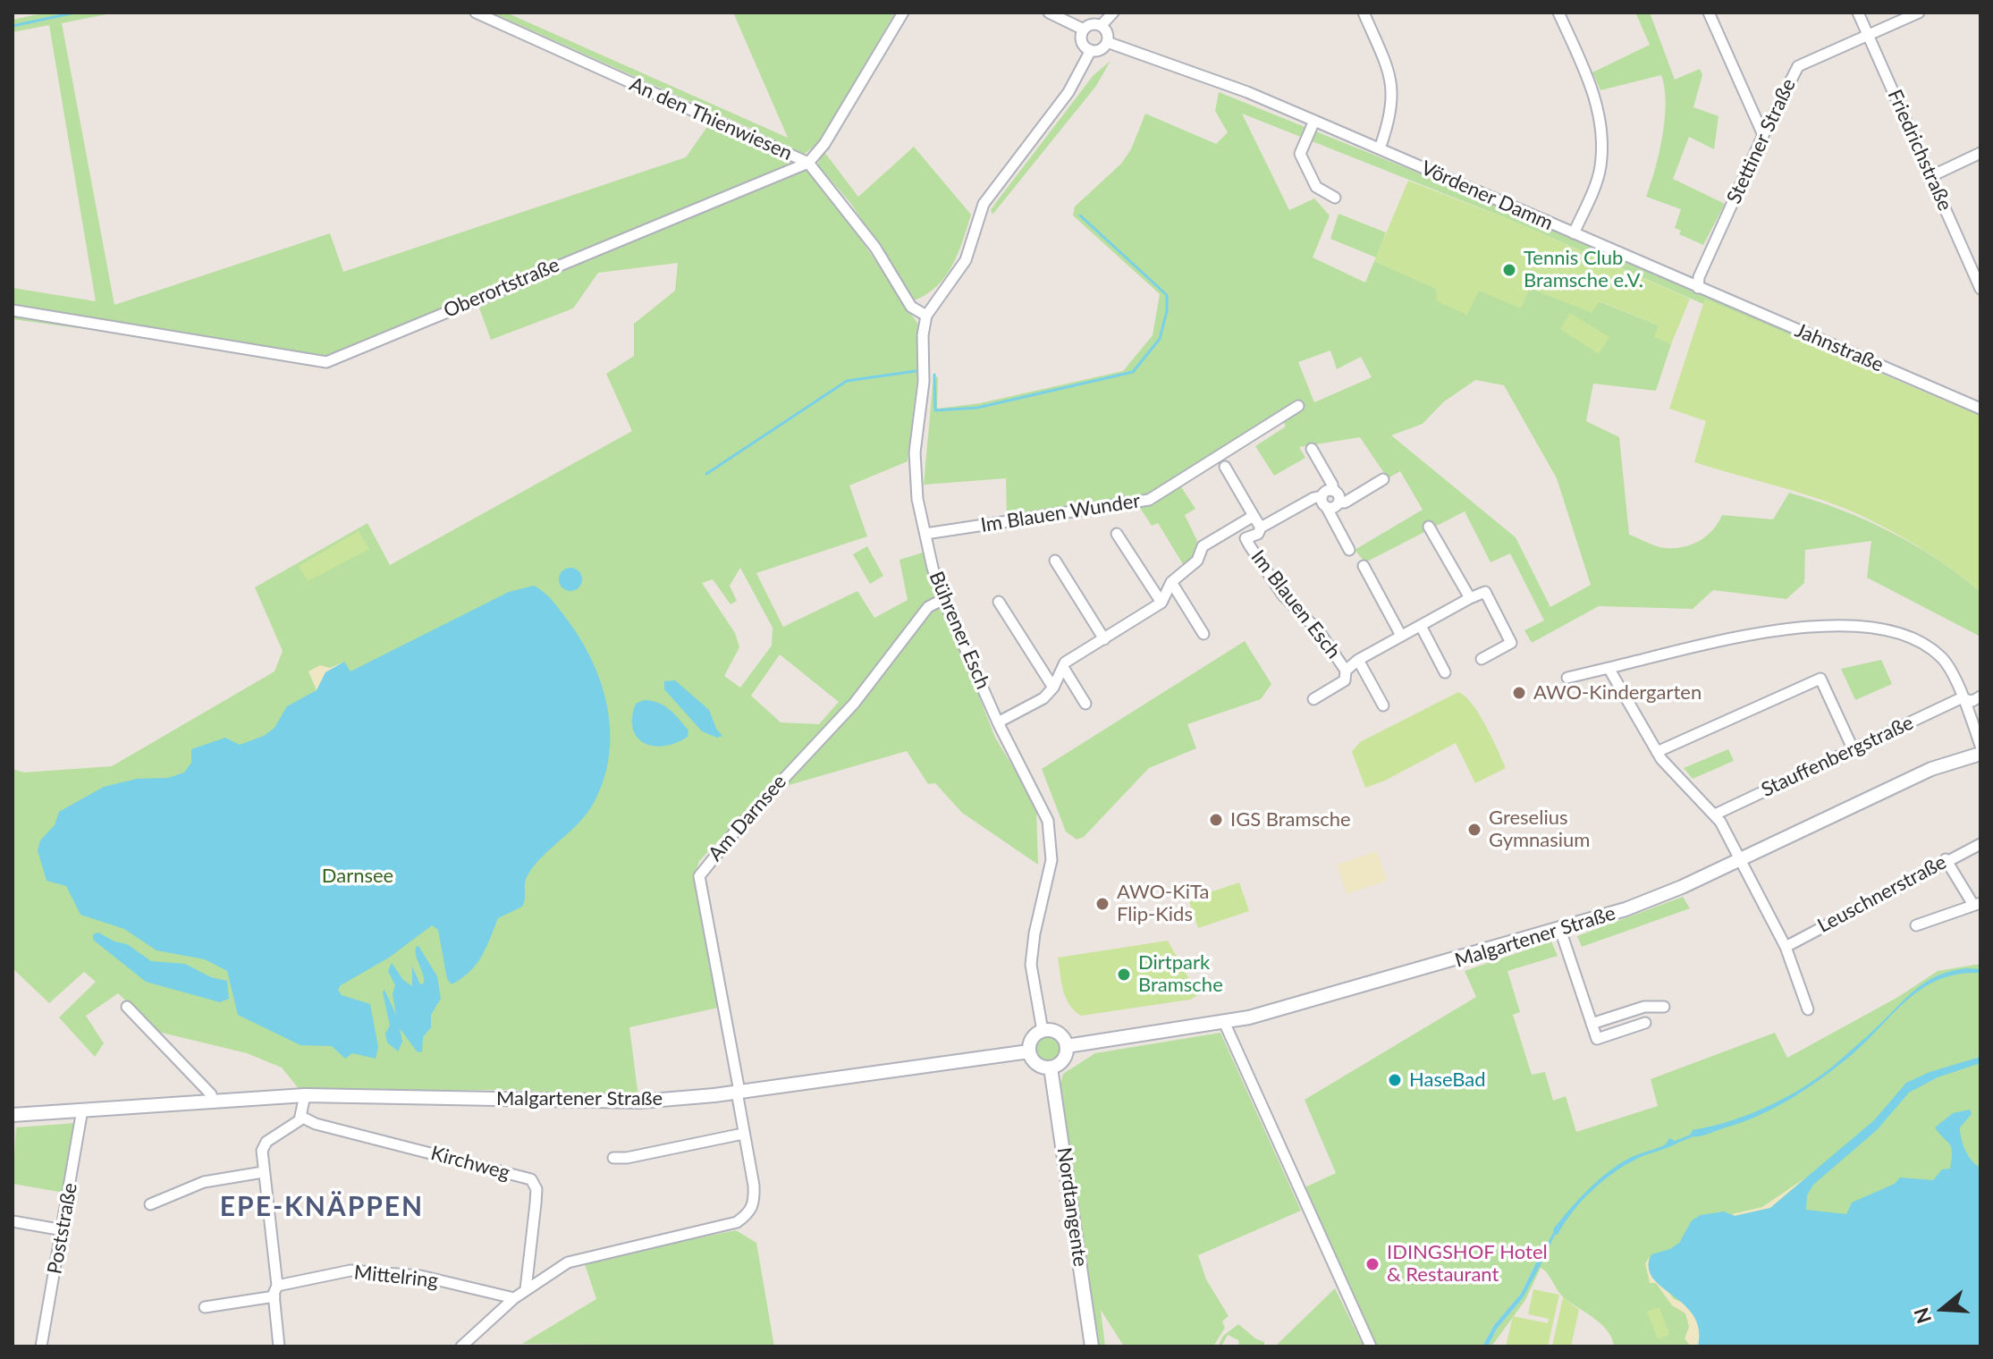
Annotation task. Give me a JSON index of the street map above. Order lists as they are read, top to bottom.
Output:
{
  "streets": {
    "street": [
      "An den Thienwiesen",
      "Stettiner Straße",
      "Friedrichstraße",
      "Vördener Damm",
      "Oberortstraße",
      "Jahnstraße",
      "Im Blauen Wunder",
      "Im Blauen Esch",
      "Bührener Esch",
      "Stauffenbergstraße",
      "Am Darnsee",
      "Leuschnerstraße",
      "Malgartener Straße",
      "Kirchweg",
      "Nordtangente",
      "Poststraße",
      "Mittelring"
    ]
  },
  "crossings": [
    ["An den Thienwiesen", "Oberortstraße"],
    ["An den Thienwiesen", "Bührener Esch"],
    ["Stettiner Straße", "Friedrichstraße"],
    ["Stettiner Straße", "Vördener Damm"],
    ["Stettiner Straße", "Jahnstraße"],
    ["Vördener Damm", "Jahnstraße"],
    ["Im Blauen Wunder", "Bührener Esch"],
    ["Bührener Esch", "Am Darnsee"],
    ["Bührener Esch", "Malgartener Straße"],
    ["Bührener Esch", "Nordtangente"],
    ["Am Darnsee", "Malgartener Straße"],
    ["Malgartener Straße", "Nordtangente"],
    ["Malgartener Straße", "Poststraße"]
  ],
  "districts": ["EPE-KNÄPPEN"],
  "parks": ["Darnsee"],
  "places": [
    "Tennis Club Bramsche e.V.",
    "AWO-Kindergarten",
    "IGS Bramsche",
    "Greselius Gymnasium",
    "AWO-KiTa Flip-Kids",
    "Dirtpark Bramsche",
    "HaseBad",
    "IDINGSHOF Hotel & Restaurant"
  ],
  "north": "left"
}
